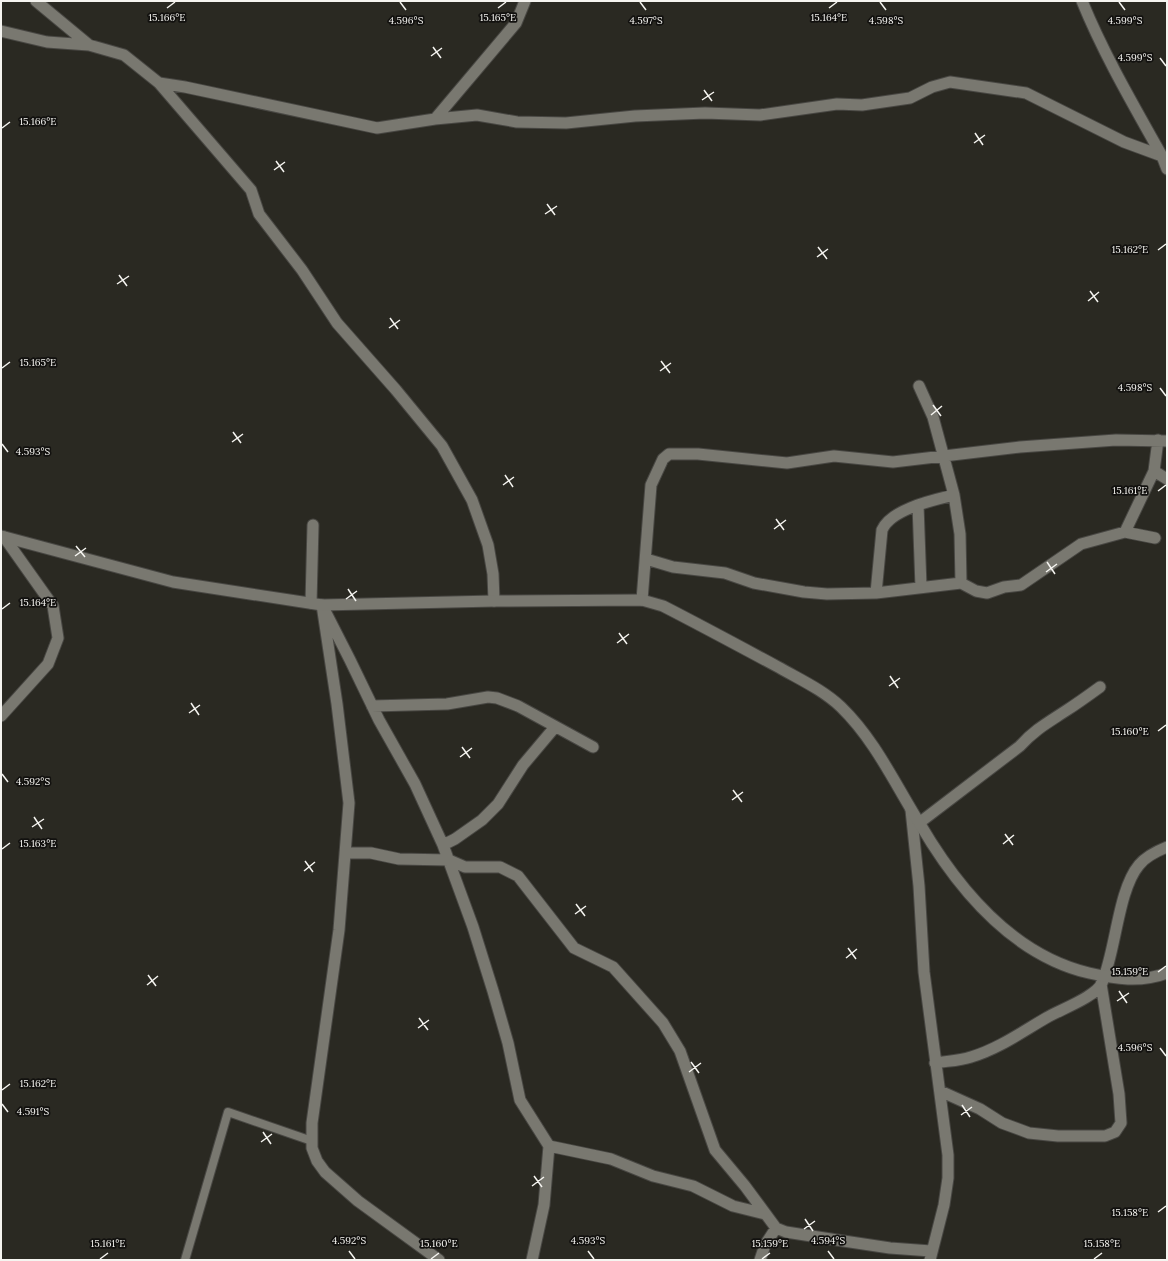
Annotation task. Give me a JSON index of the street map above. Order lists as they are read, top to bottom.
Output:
{
  "coordinates": [
    "15.166°E",
    "15.165°E",
    "15.164°E",
    "4.596°S",
    "4.597°S",
    "4.598°S",
    "4.599°S",
    "15.162°E",
    "4.593°S",
    "15.161°E",
    "15.160°E",
    "4.592°S",
    "15.163°E",
    "15.159°E",
    "4.591°S",
    "15.158°E",
    "4.594°S"
  ]
}
